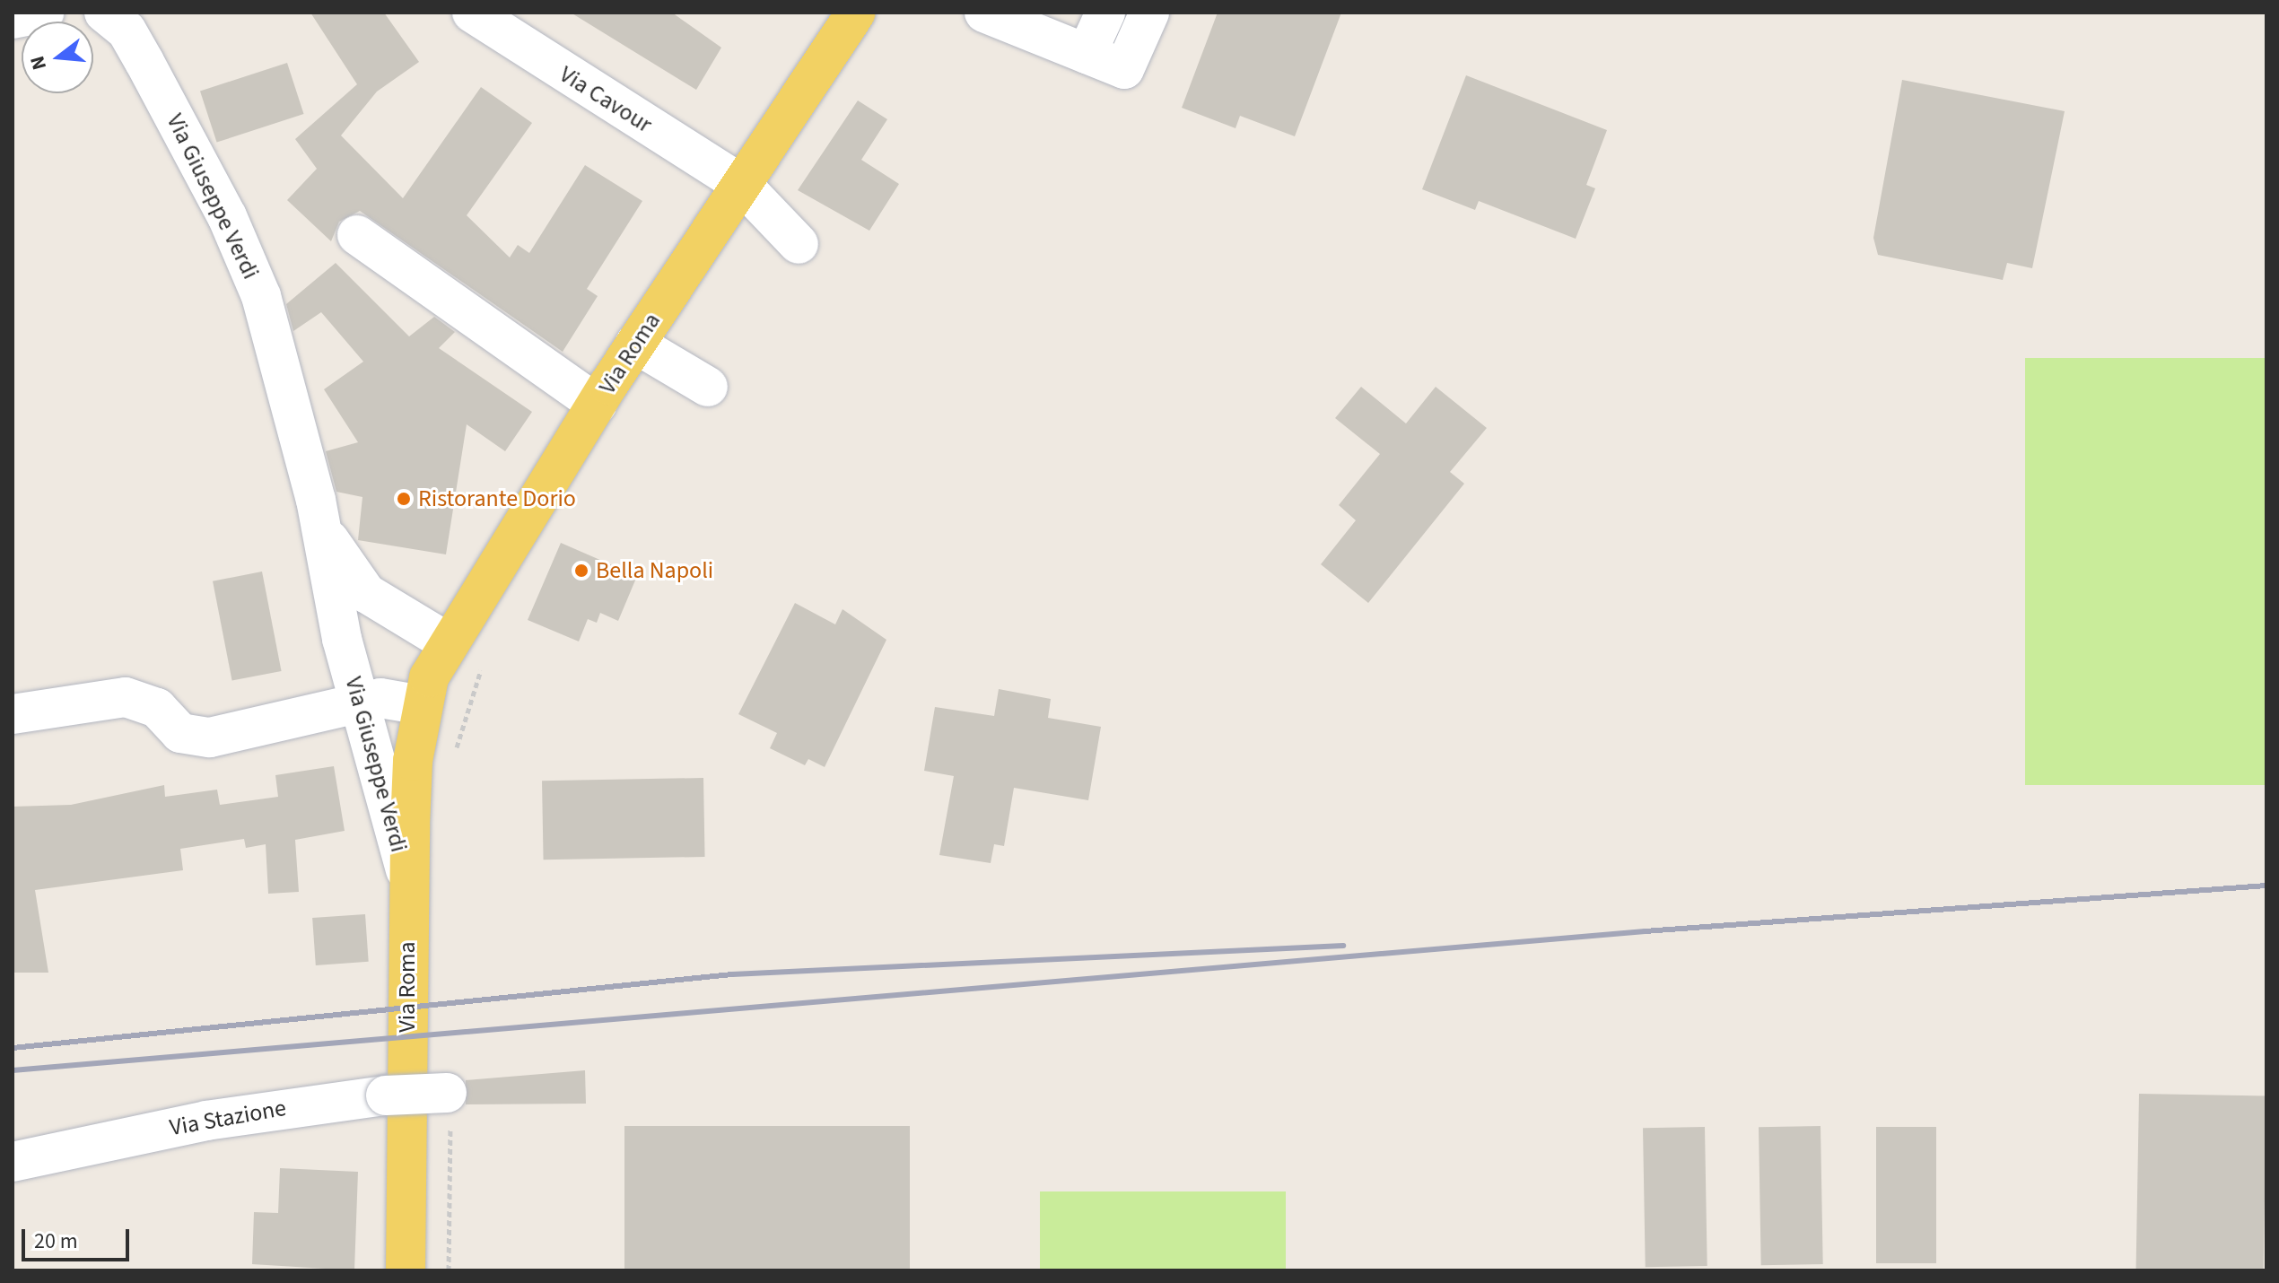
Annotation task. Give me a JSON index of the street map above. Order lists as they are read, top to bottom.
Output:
{
  "streets": {
    "main road": ["Via Roma"],
    "street": ["Via Cavour", "Via Giuseppe Verdi", "Via Stazione"]
  },
  "crossings": [
    ["Via Cavour", "Via Roma"],
    ["Via Giuseppe Verdi", "Via Roma"]
  ],
  "places": ["Ristorante Dorio", "Bella Napoli"],
  "scale_bar": "20 m",
  "north": "left"
}
